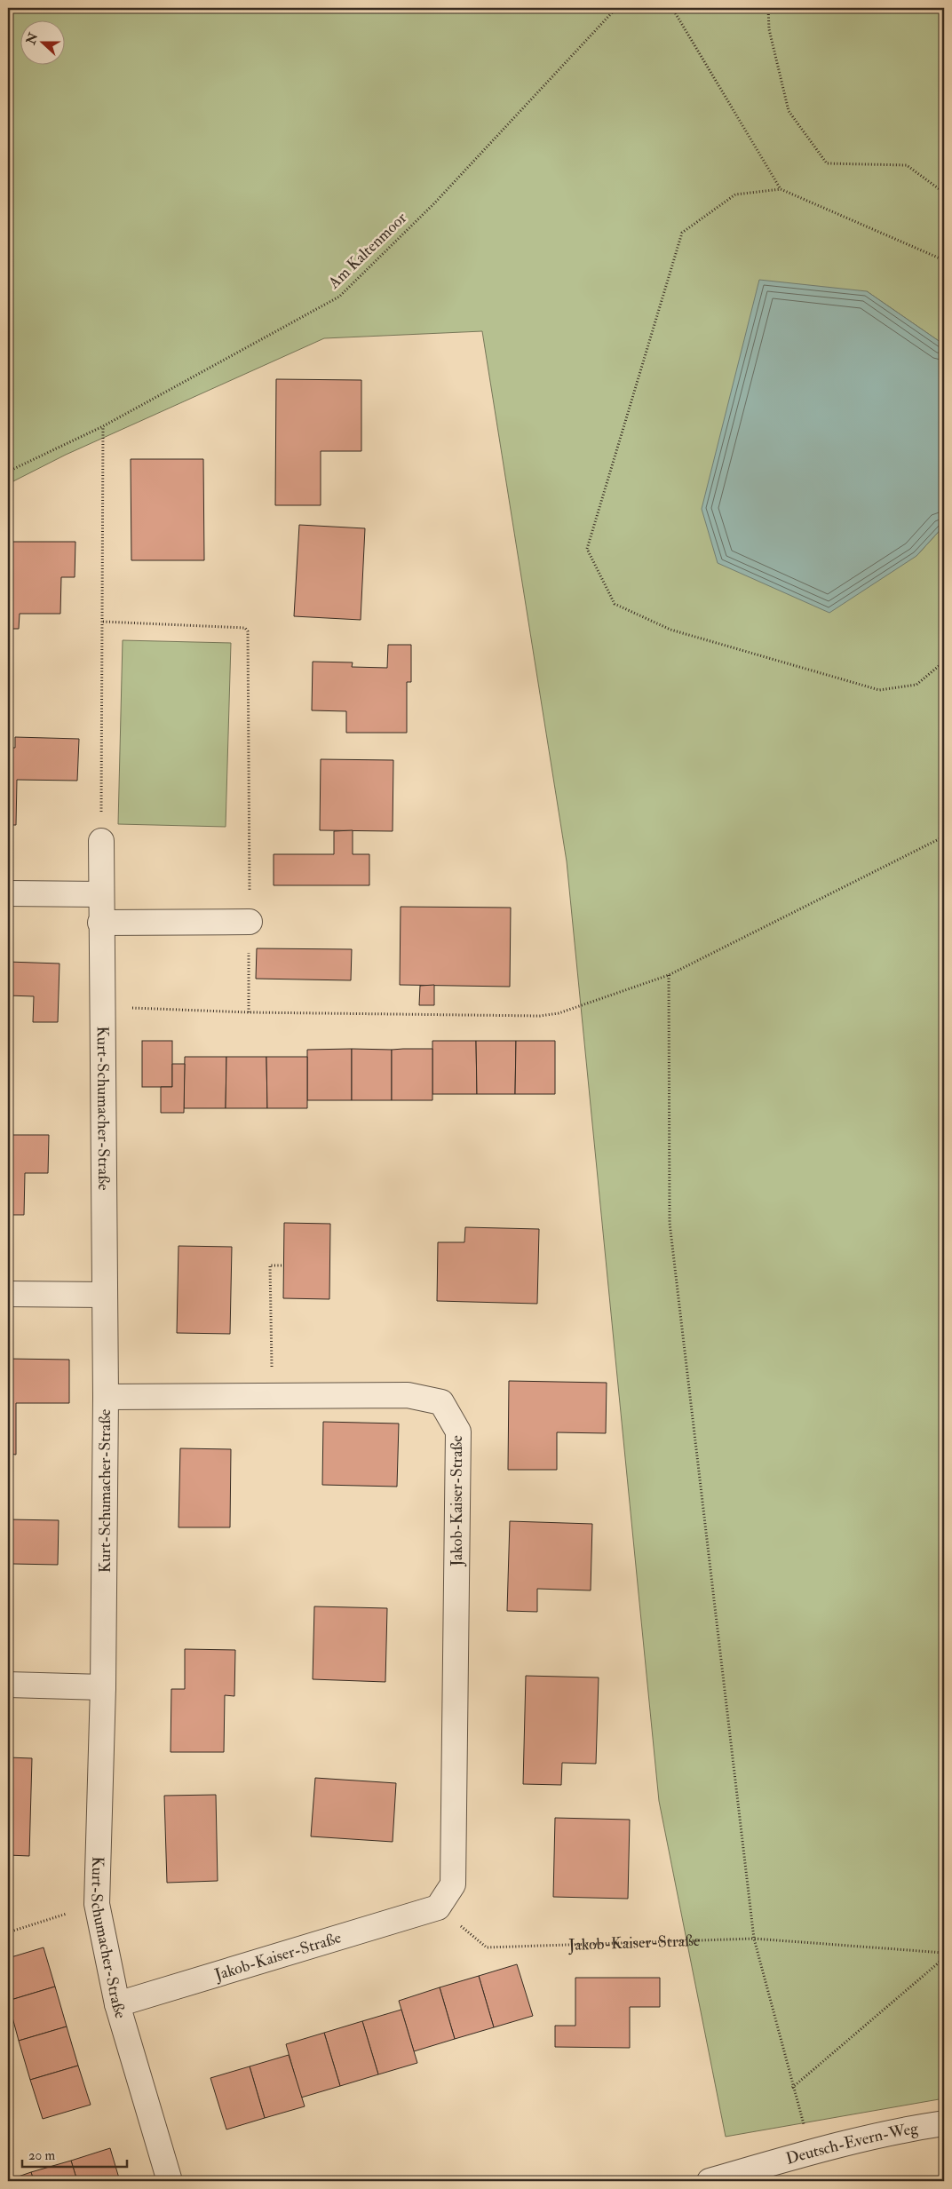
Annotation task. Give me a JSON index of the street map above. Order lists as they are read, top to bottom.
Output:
{
  "streets": {
    "street": ["Kurt-Schumacher-Straße", "Jakob-Kaiser-Straße", "Deutsch-Evern-Weg"],
    "path": ["Am Kaltenmoor"]
  },
  "crossings": [
    ["Kurt-Schumacher-Straße", "Jakob-Kaiser-Straße"]
  ],
  "scale_bar": "20 m",
  "north": "left"
}
